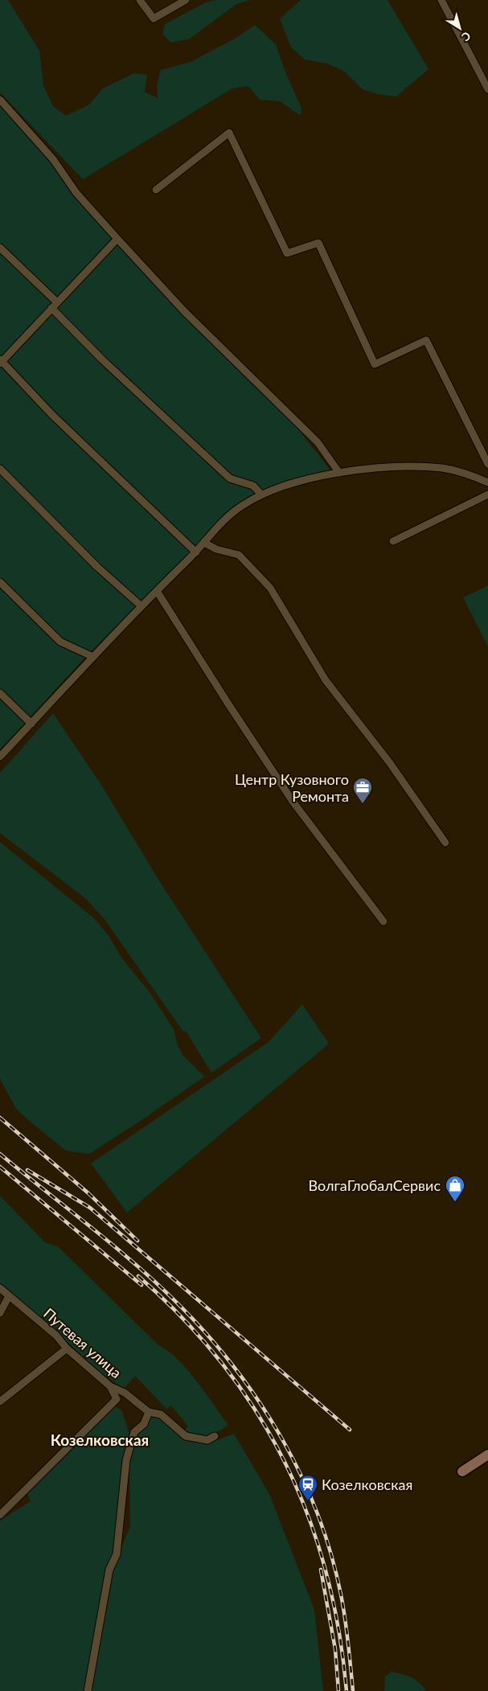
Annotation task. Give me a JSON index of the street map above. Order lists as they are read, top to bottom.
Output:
{
  "streets": {
    "street": ["Путевая улица"]
  },
  "districts": ["Козелковская"],
  "places": {
    "office": ["Центр Кузовного Ремонта"],
    "shop": ["ВолгаГлобалСервис"],
    "station": ["Козелковская"]
  },
  "north": "bottom right"
}
